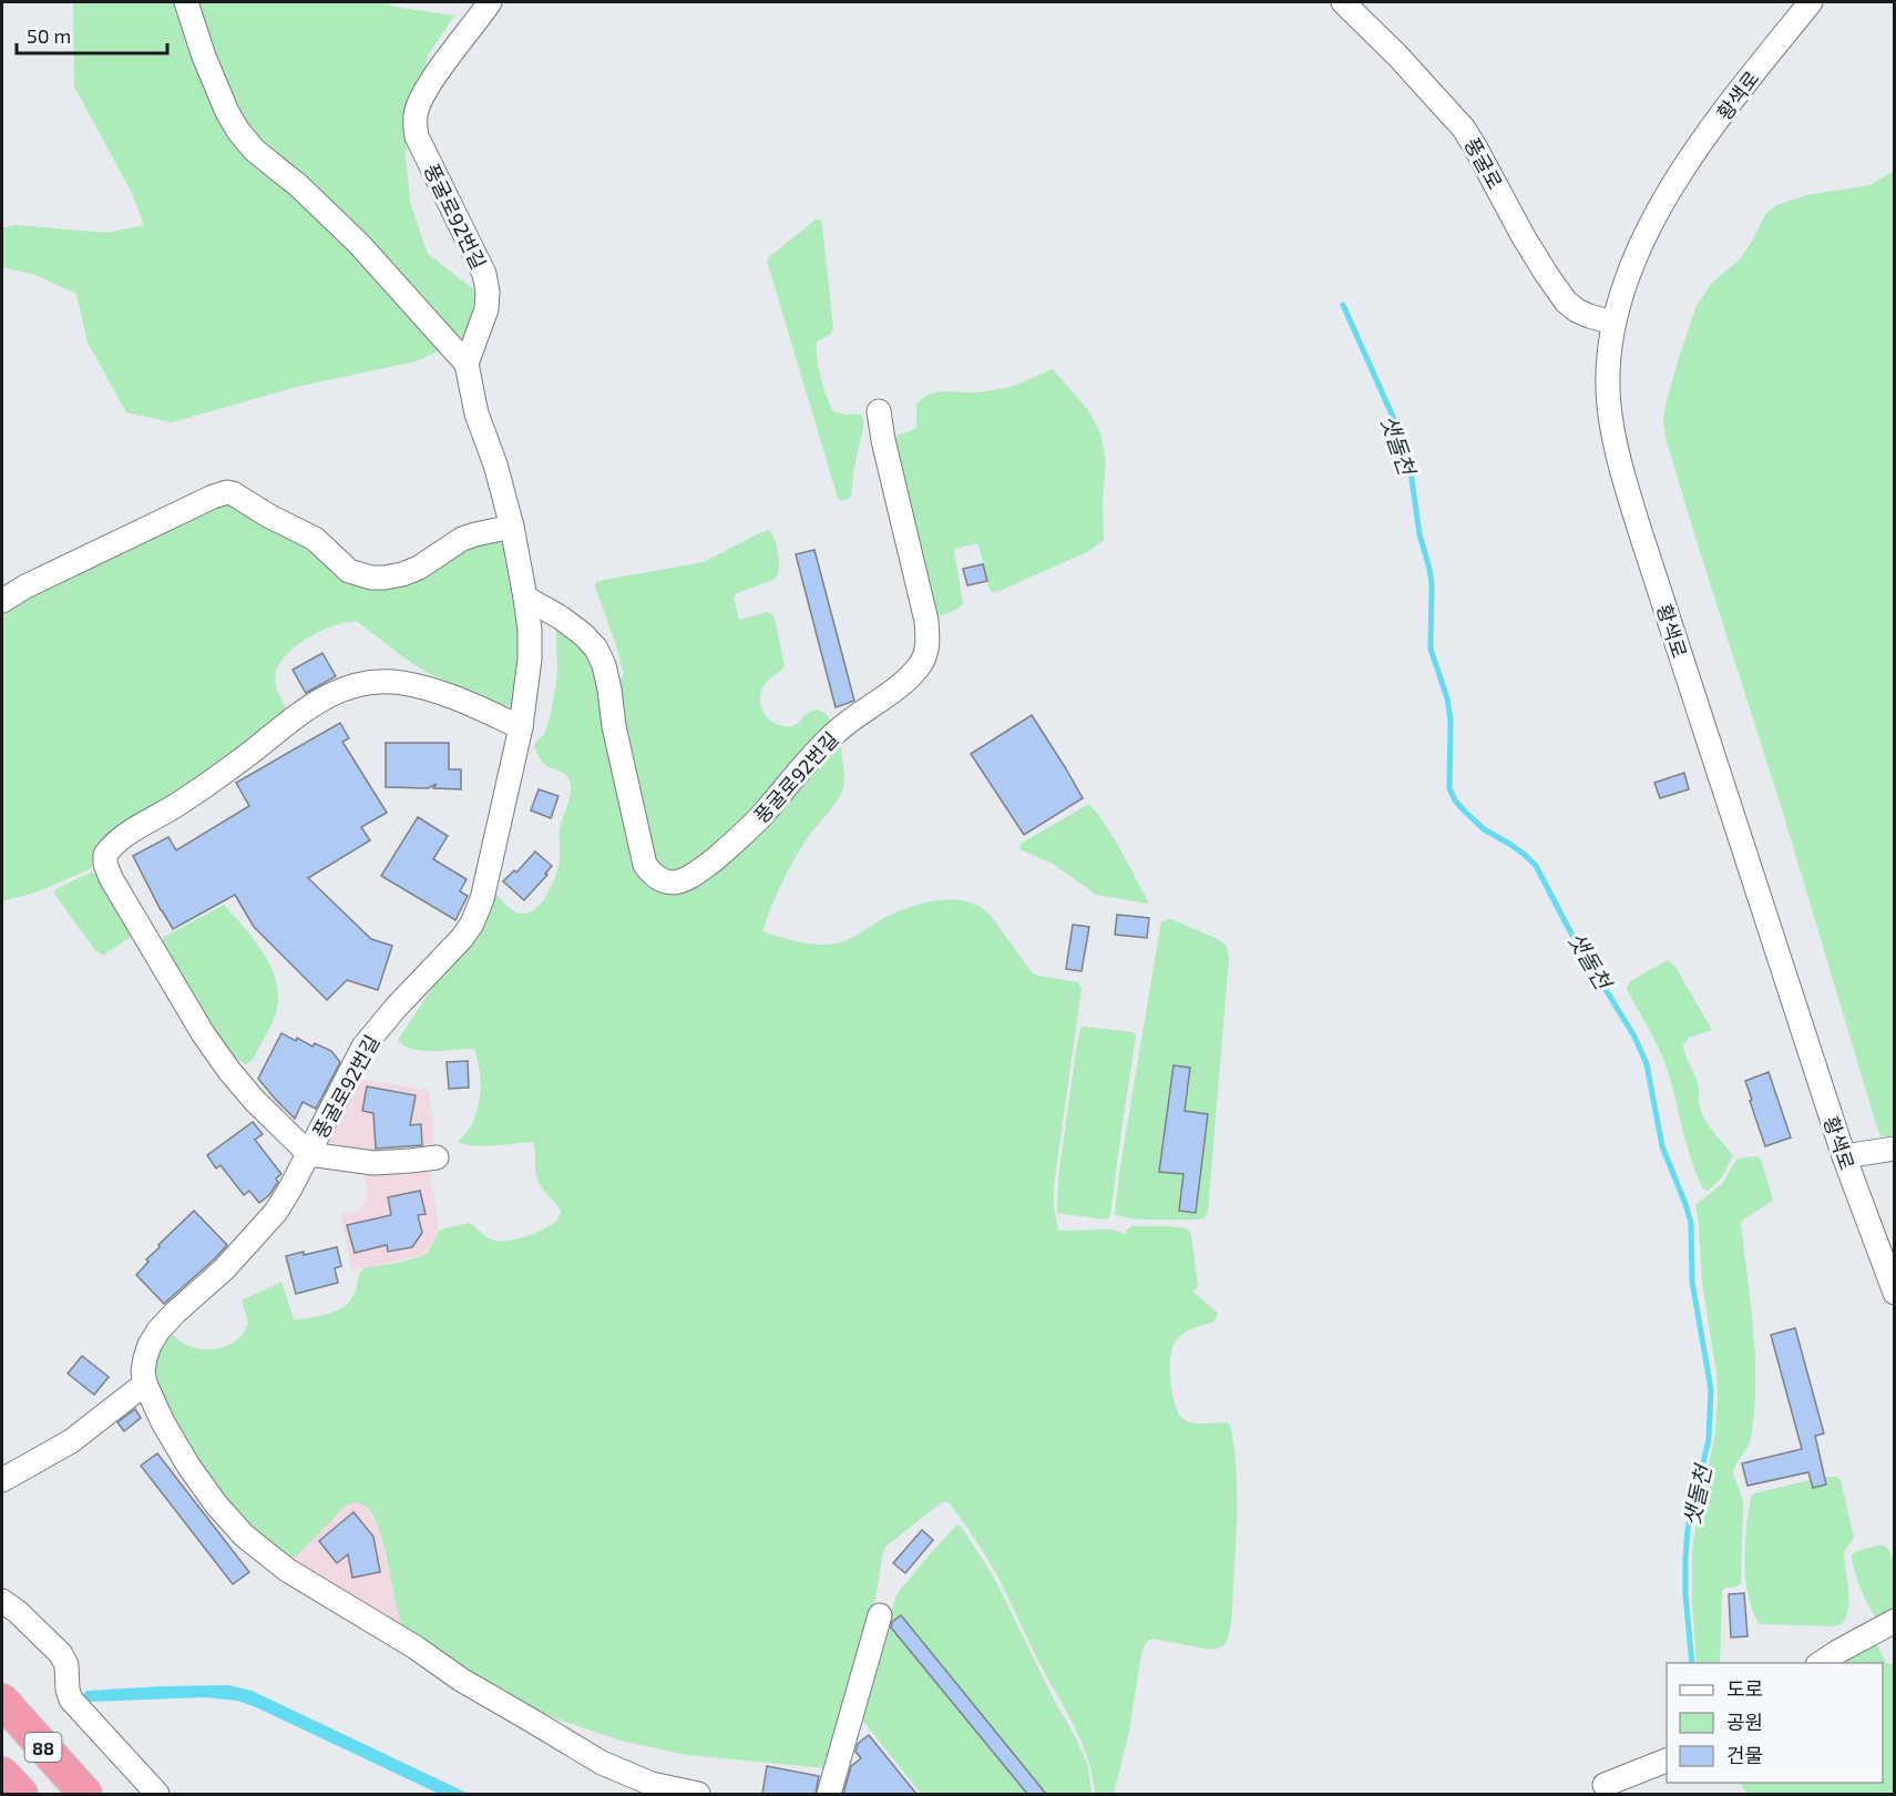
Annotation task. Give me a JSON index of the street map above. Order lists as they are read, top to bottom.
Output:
{
  "streets": {
    "highway": ["88"],
    "street": ["황색로", "풍굴로", "풍굴로92번길"]
  },
  "crossings": [
    ["황색로", "풍굴로"]
  ],
  "water": ["샛돌천"],
  "legend": ["도로", "공원", "건물"],
  "scale_bar": "50 m"
}
